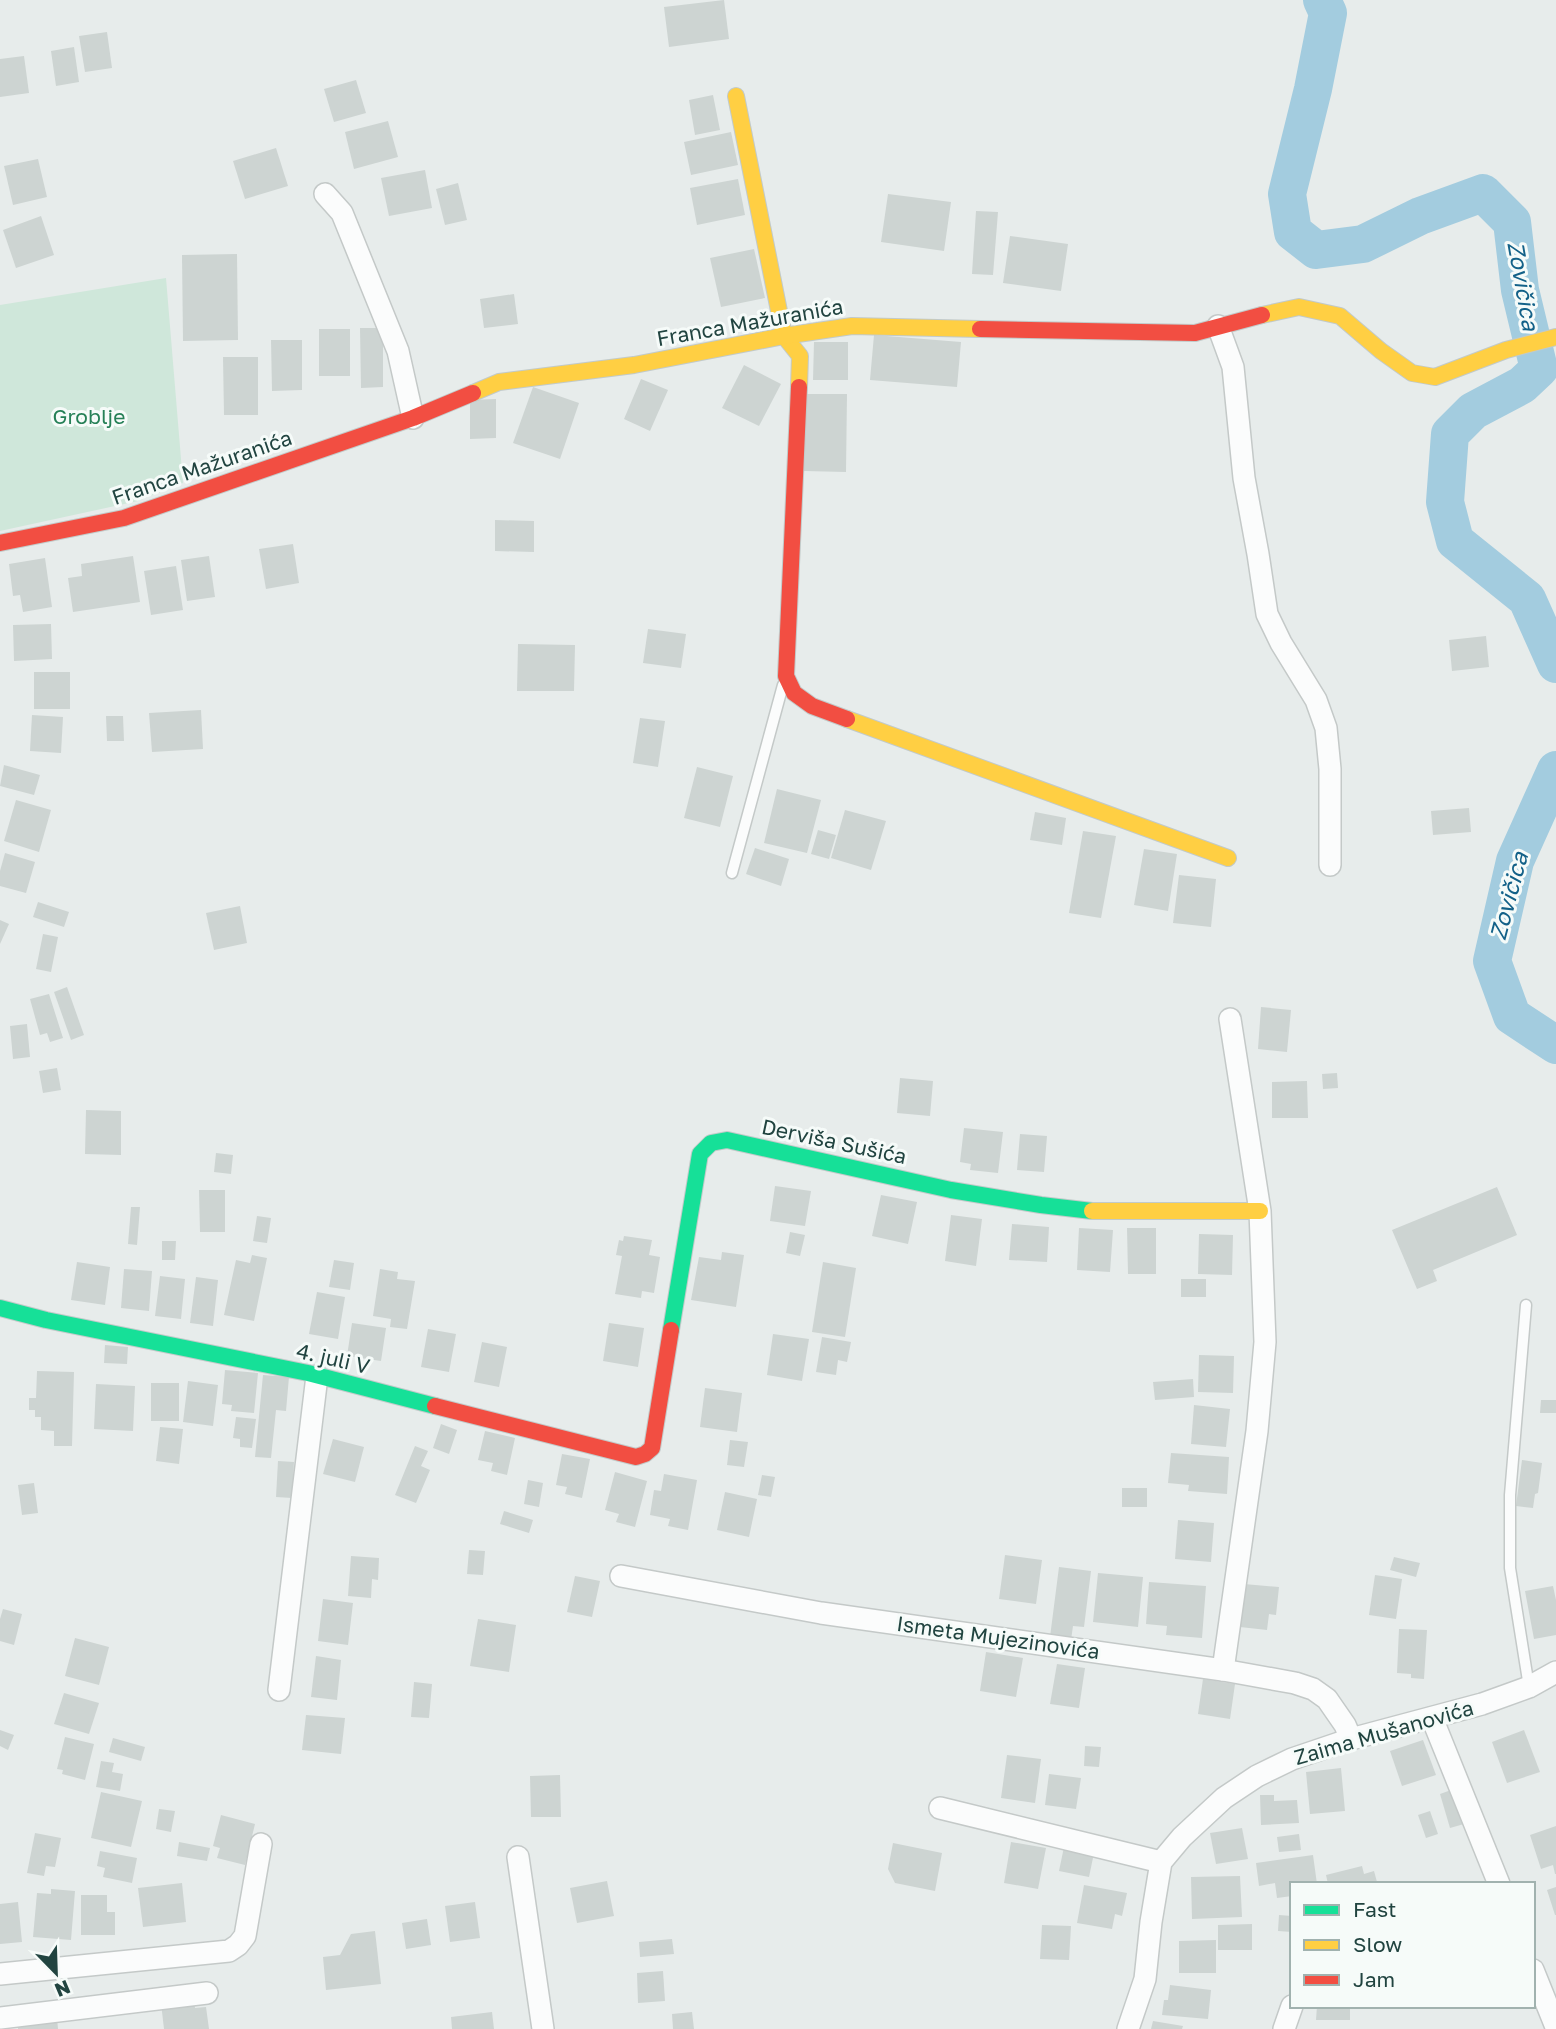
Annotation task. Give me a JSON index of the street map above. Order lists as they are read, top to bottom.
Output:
{
  "streets": {
    "street": [
      "Franca Mažuranića",
      "Derviša Sušića",
      "4. juli V",
      "Ismeta Mujezinovića",
      "Zaima Mušanovića"
    ]
  },
  "crossings": [
    ["Derviša Sušića", "4. juli V"],
    ["Ismeta Mujezinovića", "Zaima Mušanovića"]
  ],
  "water": ["Zovičica"],
  "parks": ["Groblje"],
  "legend": ["Fast", "Slow", "Jam"],
  "north": "bottom right"
}
